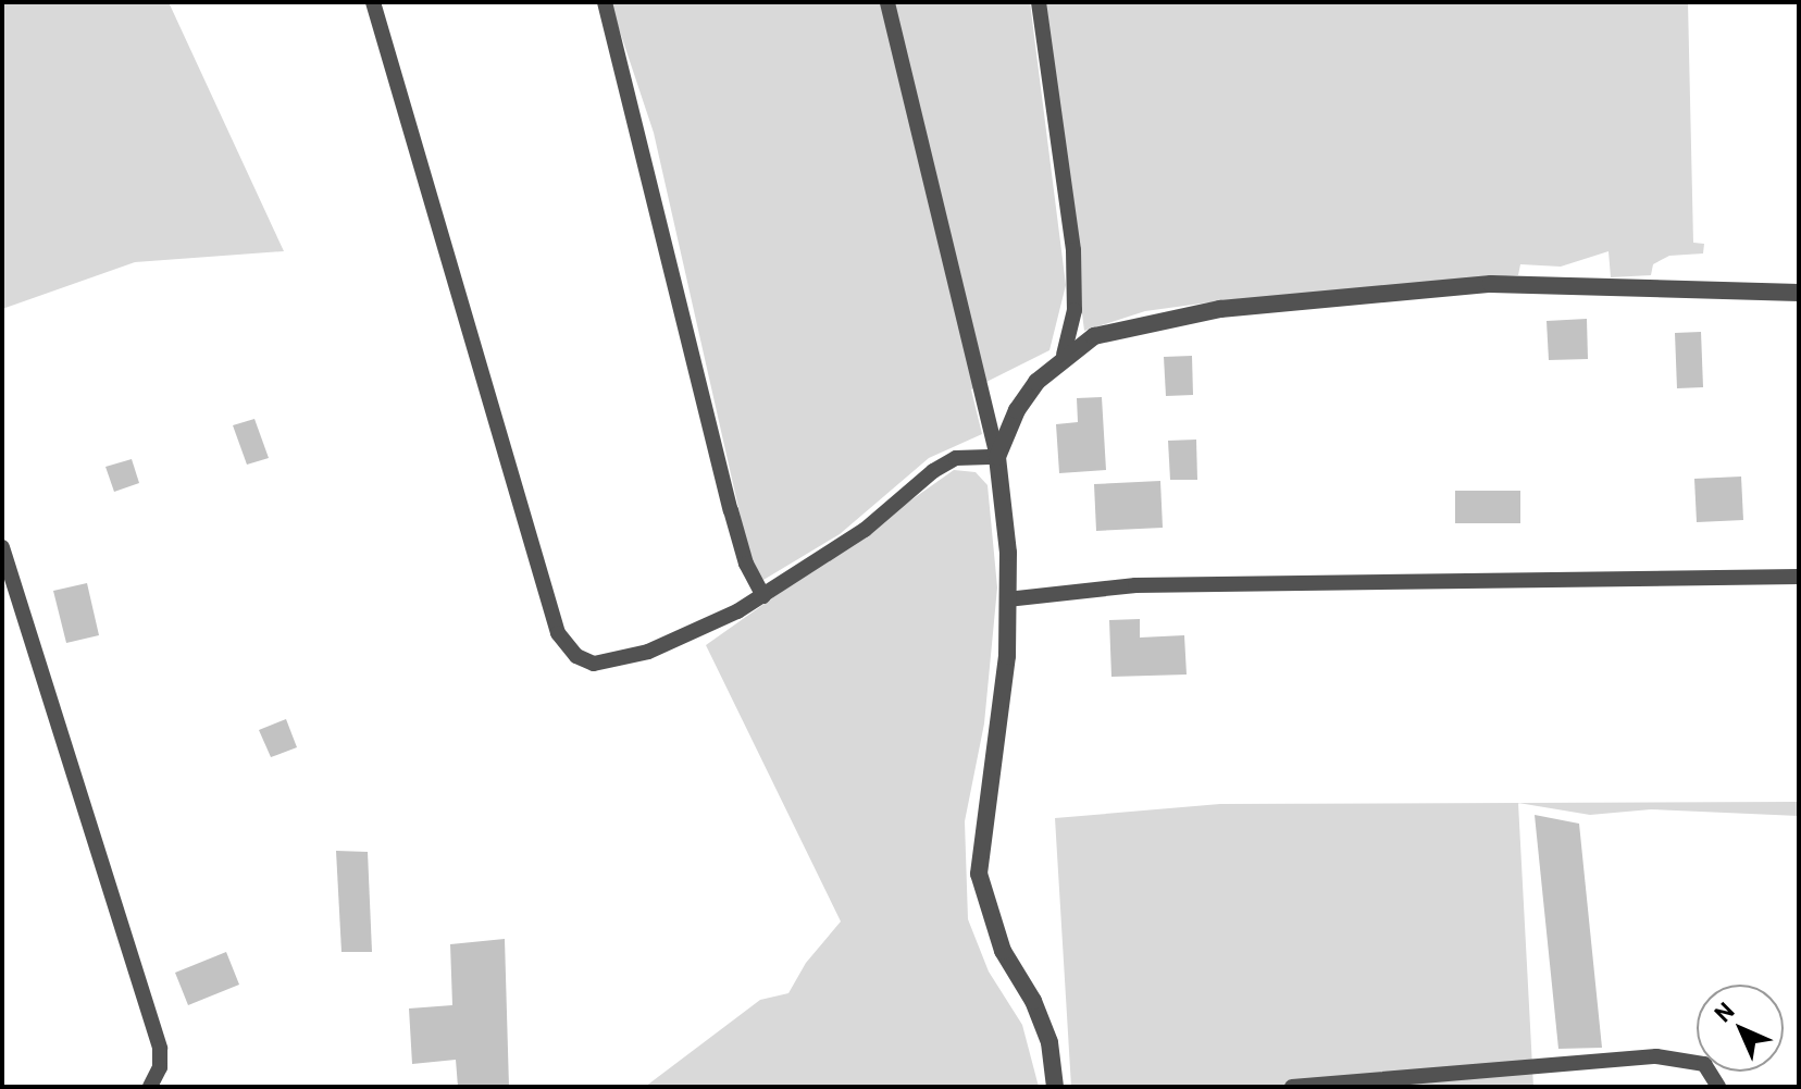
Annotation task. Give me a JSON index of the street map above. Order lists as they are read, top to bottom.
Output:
{
  "north": "top left"
}
